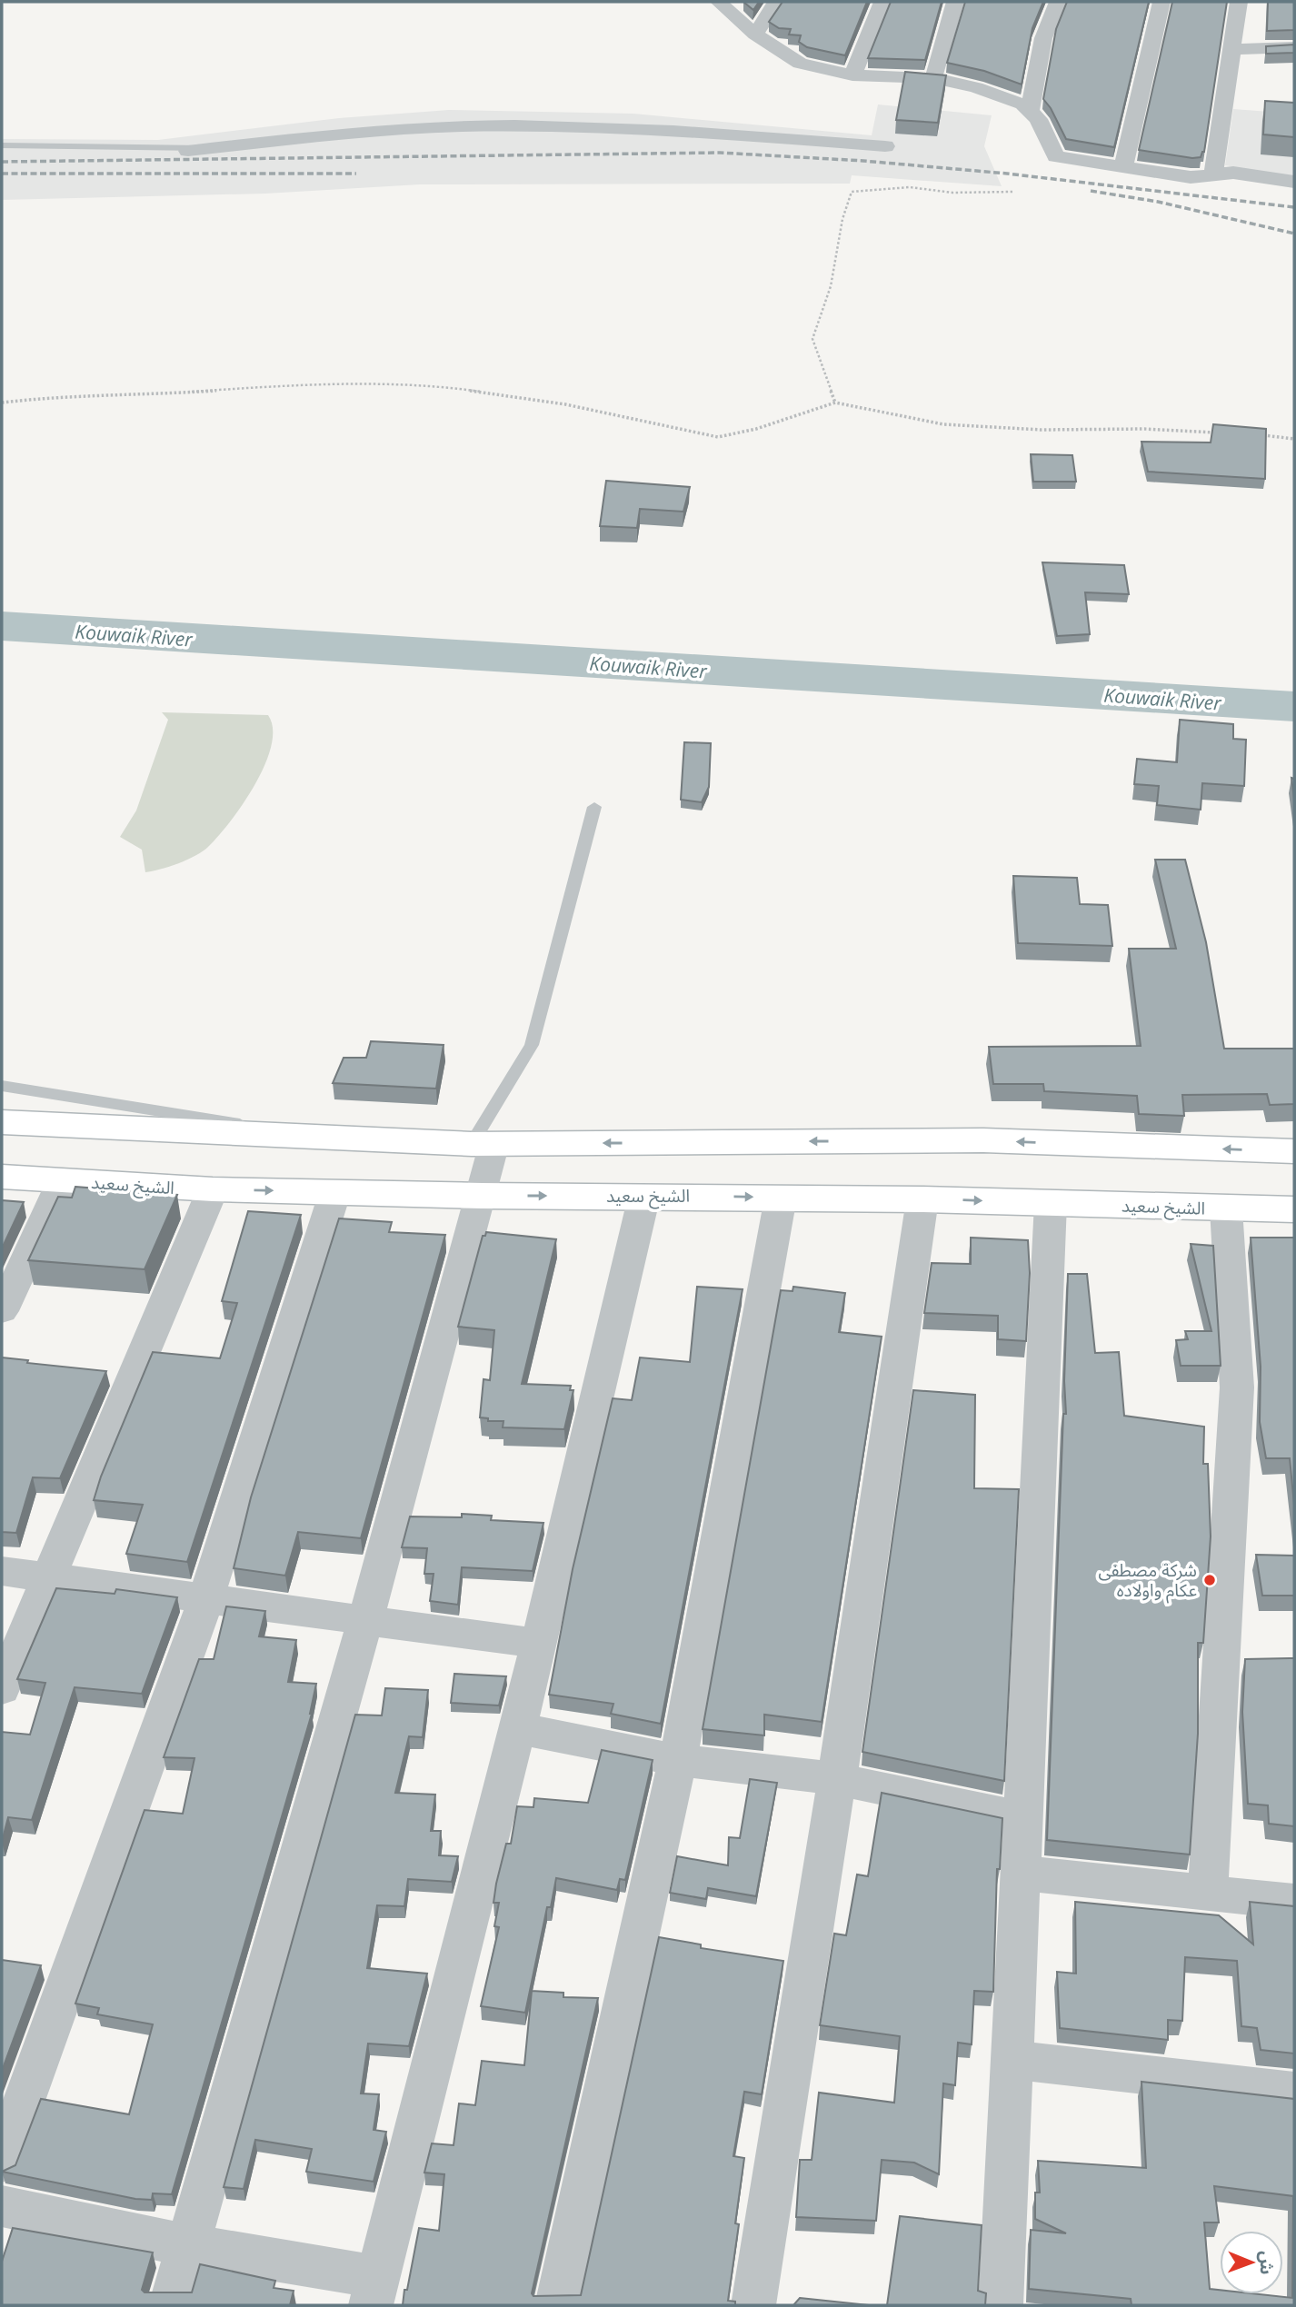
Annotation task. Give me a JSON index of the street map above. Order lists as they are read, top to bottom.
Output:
{
  "streets": {
    "main road": ["الشيخ سعيد"]
  },
  "water": ["Kouwaik River"],
  "places": ["شركة مصطفى عكام واولاده"],
  "north": "right"
}
